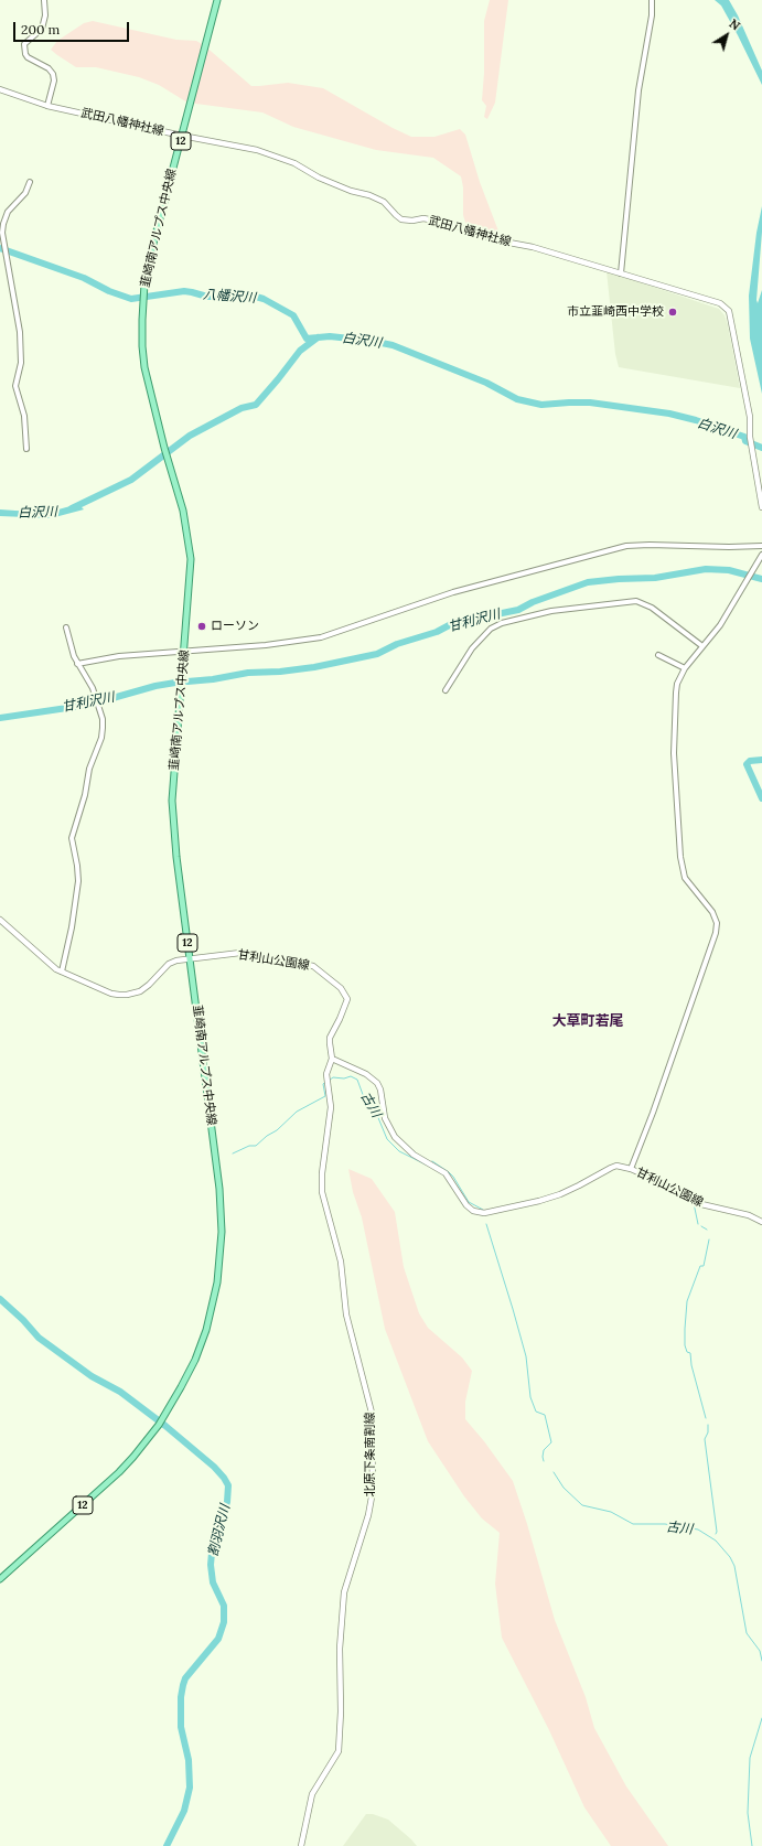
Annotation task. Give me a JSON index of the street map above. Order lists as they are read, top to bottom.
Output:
{
  "streets": {
    "main road": [
      "武田八幡神社線",
      "12",
      "韮崎南アルプス中央線",
      "甘利山公園線",
      "北原下条南割線"
    ]
  },
  "crossings": [
    ["武田八幡神社線", "韮崎南アルプス中央線"],
    ["韮崎南アルプス中央線", "甘利山公園線"],
    ["甘利山公園線", "北原下条南割線"]
  ],
  "districts": ["大草町若尾"],
  "water": [
    "八幡沢川",
    "白沢川",
    "甘利沢川",
    "古川",
    "割羽沢川"
  ],
  "places": ["市立韮崎西中学校", "ローソン"],
  "scale_bar": "200 m",
  "north": "top right"
}
